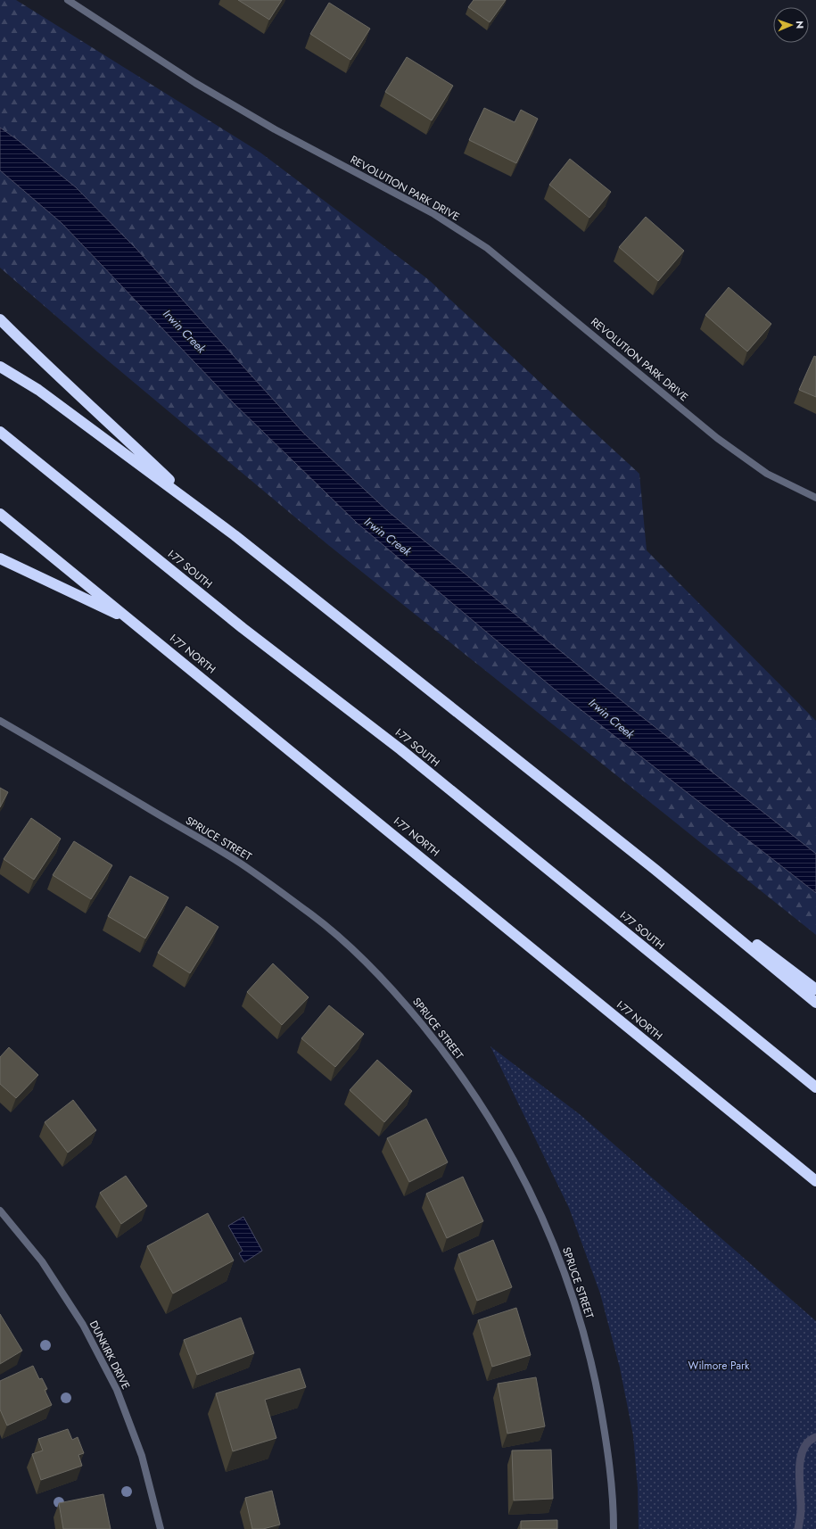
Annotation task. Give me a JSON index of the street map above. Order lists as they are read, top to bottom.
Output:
{
  "streets": {
    "highway": ["I-77 SOUTH", "I-77 NORTH"],
    "street": ["REVOLUTION PARK DRIVE", "SPRUCE STREET", "DUNKIRK DRIVE"]
  },
  "water": ["Irwin Creek"],
  "parks": ["Wilmore Park"],
  "north": "right"
}
